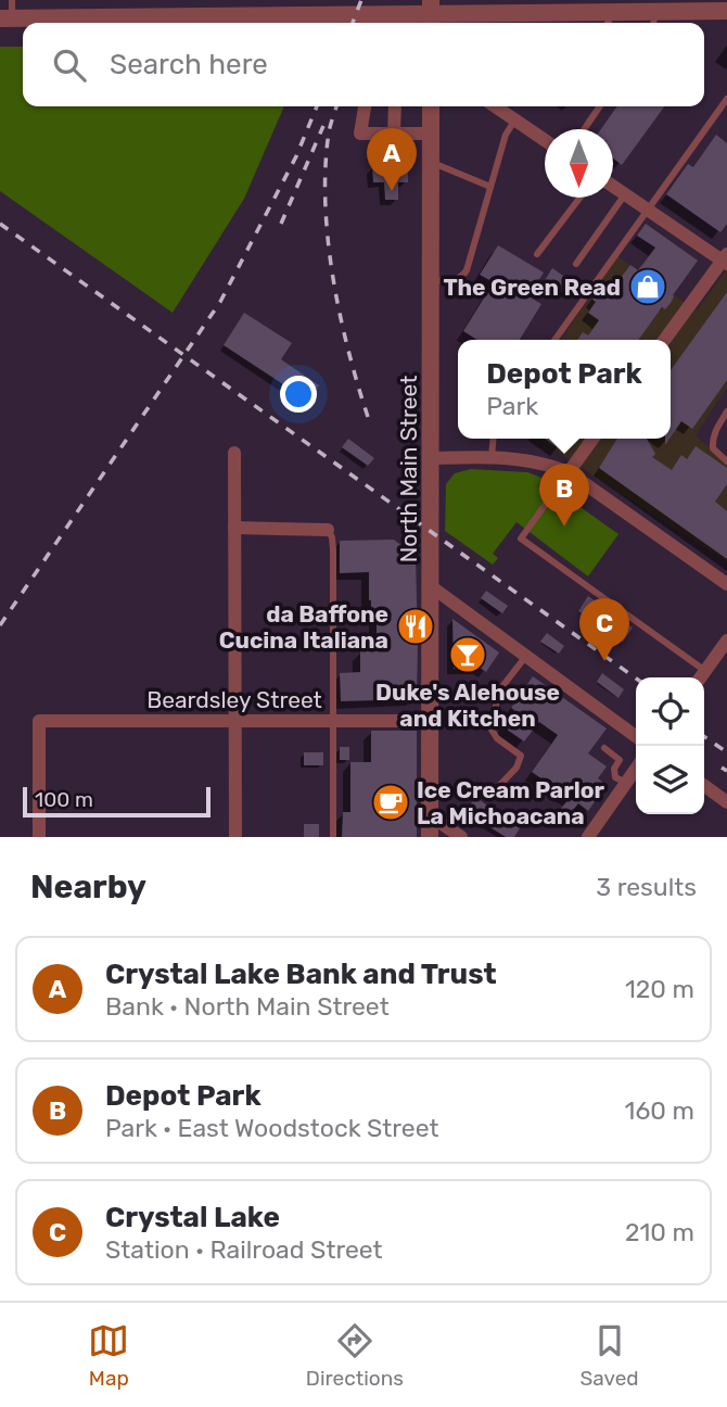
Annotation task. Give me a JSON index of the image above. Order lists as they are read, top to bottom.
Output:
{
  "streets": {
    "street": ["North Main Street", "Beardsley Street"]
  },
  "crossings": [
    ["North Main Street", "Beardsley Street"]
  ],
  "places": {
    "shop": ["The Green Read"],
    "restaurant": ["da Baffone Cucina Italiana"],
    "bar": ["Duke's Alehouse and Kitchen"],
    "cafe": ["Ice Cream Parlor La Michoacana"]
  },
  "scale_bar": "100 m",
  "north": "bottom",
  "page": {
    "search": "Search here",
    "pins": ["A", "B", "C"],
    "popup": ["Depot Park", "Park"],
    "scale": "100 m",
    "heading": ["Nearby", "3 results"],
    "list": [
      {
        "mark": "A",
        "name": "Crystal Lake Bank and Trust",
        "note": "Bank · North Main Street",
        "value": "120 m"
      },
      {
        "mark": "B",
        "name": "Depot Park",
        "note": "Park · East Woodstock Street",
        "value": "160 m"
      },
      {
        "mark": "C",
        "name": "Crystal Lake",
        "note": "Station · Railroad Street",
        "value": "210 m"
      }
    ],
    "nav": ["Map", "Directions", "Saved"]
  }
}
